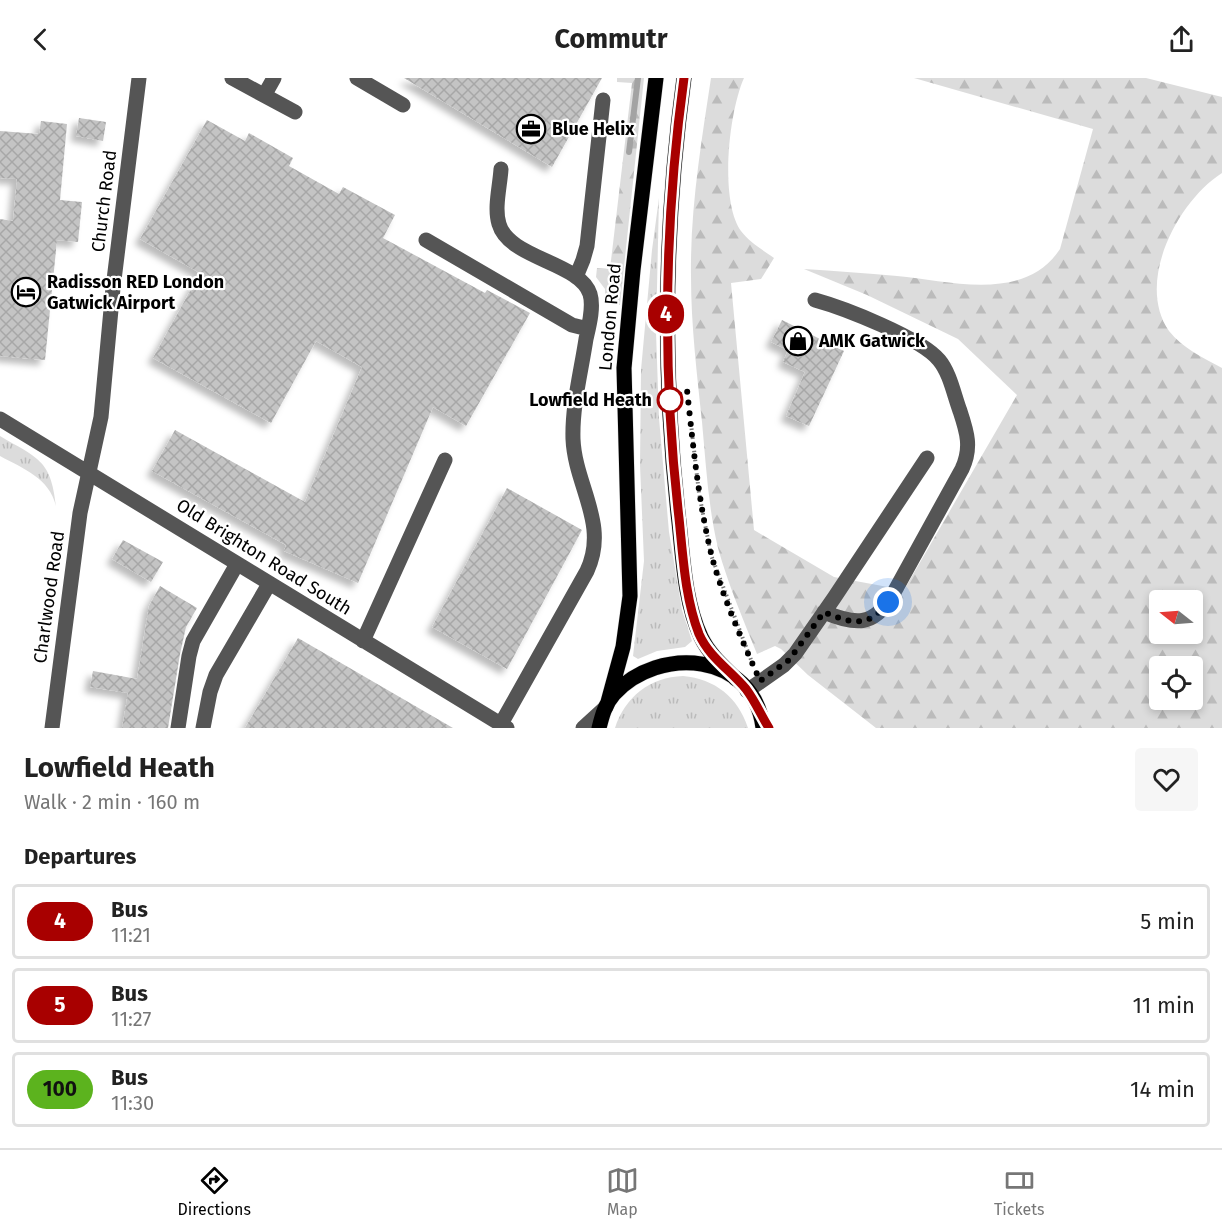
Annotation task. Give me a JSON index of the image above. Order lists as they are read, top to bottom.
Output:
{
  "streets": {
    "main road": ["London Road"],
    "street": ["Church Road", "Old Brighton Road South", "Charlwood Road"]
  },
  "crossings": [
    ["Church Road", "Old Brighton Road South"],
    ["Church Road", "Charlwood Road"],
    ["Old Brighton Road South", "Charlwood Road"]
  ],
  "places": {
    "office": ["Blue Helix"],
    "hotel": ["Radisson RED London Gatwick Airport"],
    "shop": ["AMK Gatwick"],
    "other": ["Lowfield Heath"]
  },
  "lines": ["bus line 4"],
  "north": "left",
  "page": {
    "header": "Commutr",
    "on_map": "4",
    "heading": [
      ["Lowfield Heath", "Walk · 2 min · 160 m"],
      "Departures"
    ],
    "list": [
      {
        "mark": "4",
        "name": "Bus",
        "note": "11:21",
        "value": "5 min"
      },
      {
        "mark": "5",
        "name": "Bus",
        "note": "11:27",
        "value": "11 min"
      },
      {
        "mark": "100",
        "name": "Bus",
        "note": "11:30",
        "value": "14 min"
      }
    ],
    "tabs": ["Directions", "Map", "Tickets"]
  }
}
